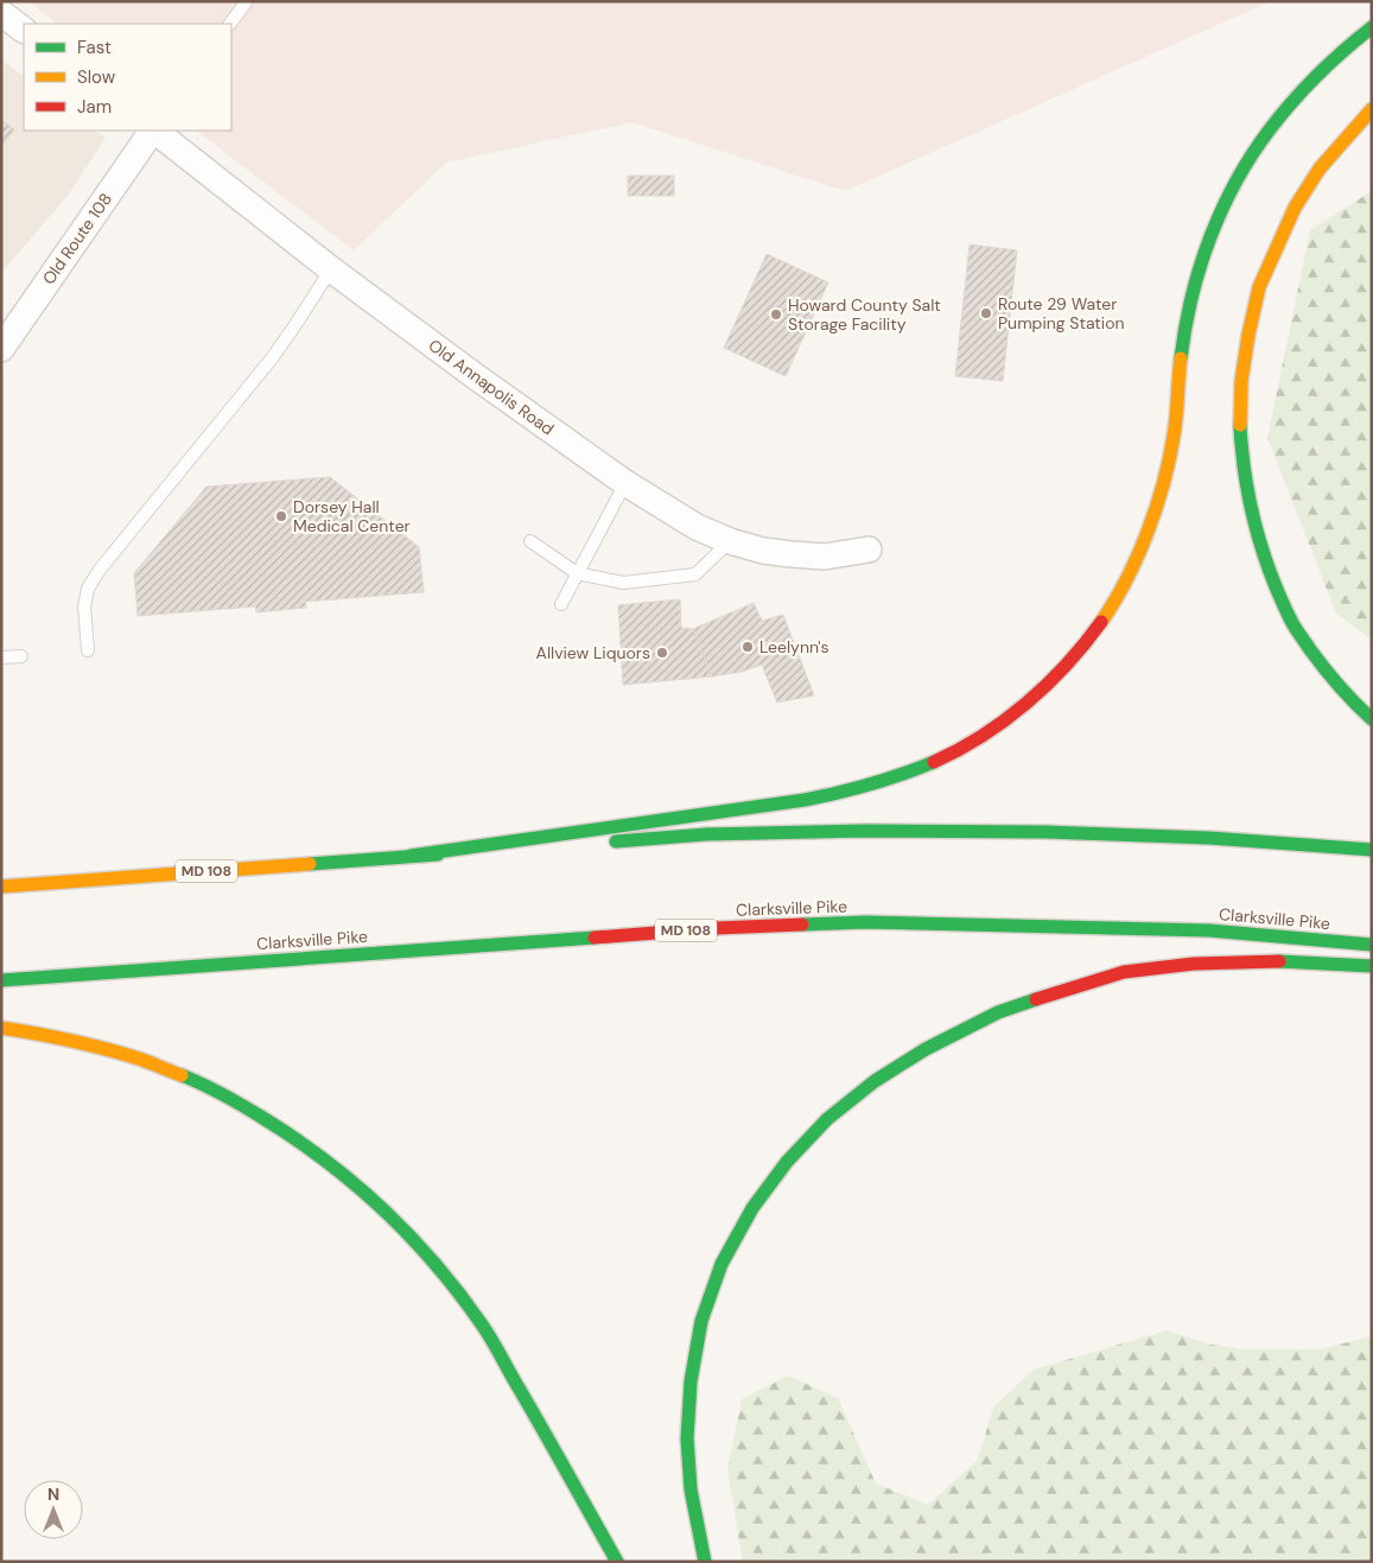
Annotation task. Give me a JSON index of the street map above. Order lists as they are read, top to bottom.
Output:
{
  "streets": {
    "main road": ["MD 108", "Clarksville Pike"],
    "street": ["Old Route 108", "Old Annapolis Road"]
  },
  "places": [
    "Route 29 Water Pumping Station",
    "Howard County Salt Storage Facility",
    "Dorsey Hall Medical Center",
    "Leelynn's",
    "Allview Liquors"
  ],
  "legend": ["Fast", "Slow", "Jam"],
  "north": "top"
}
